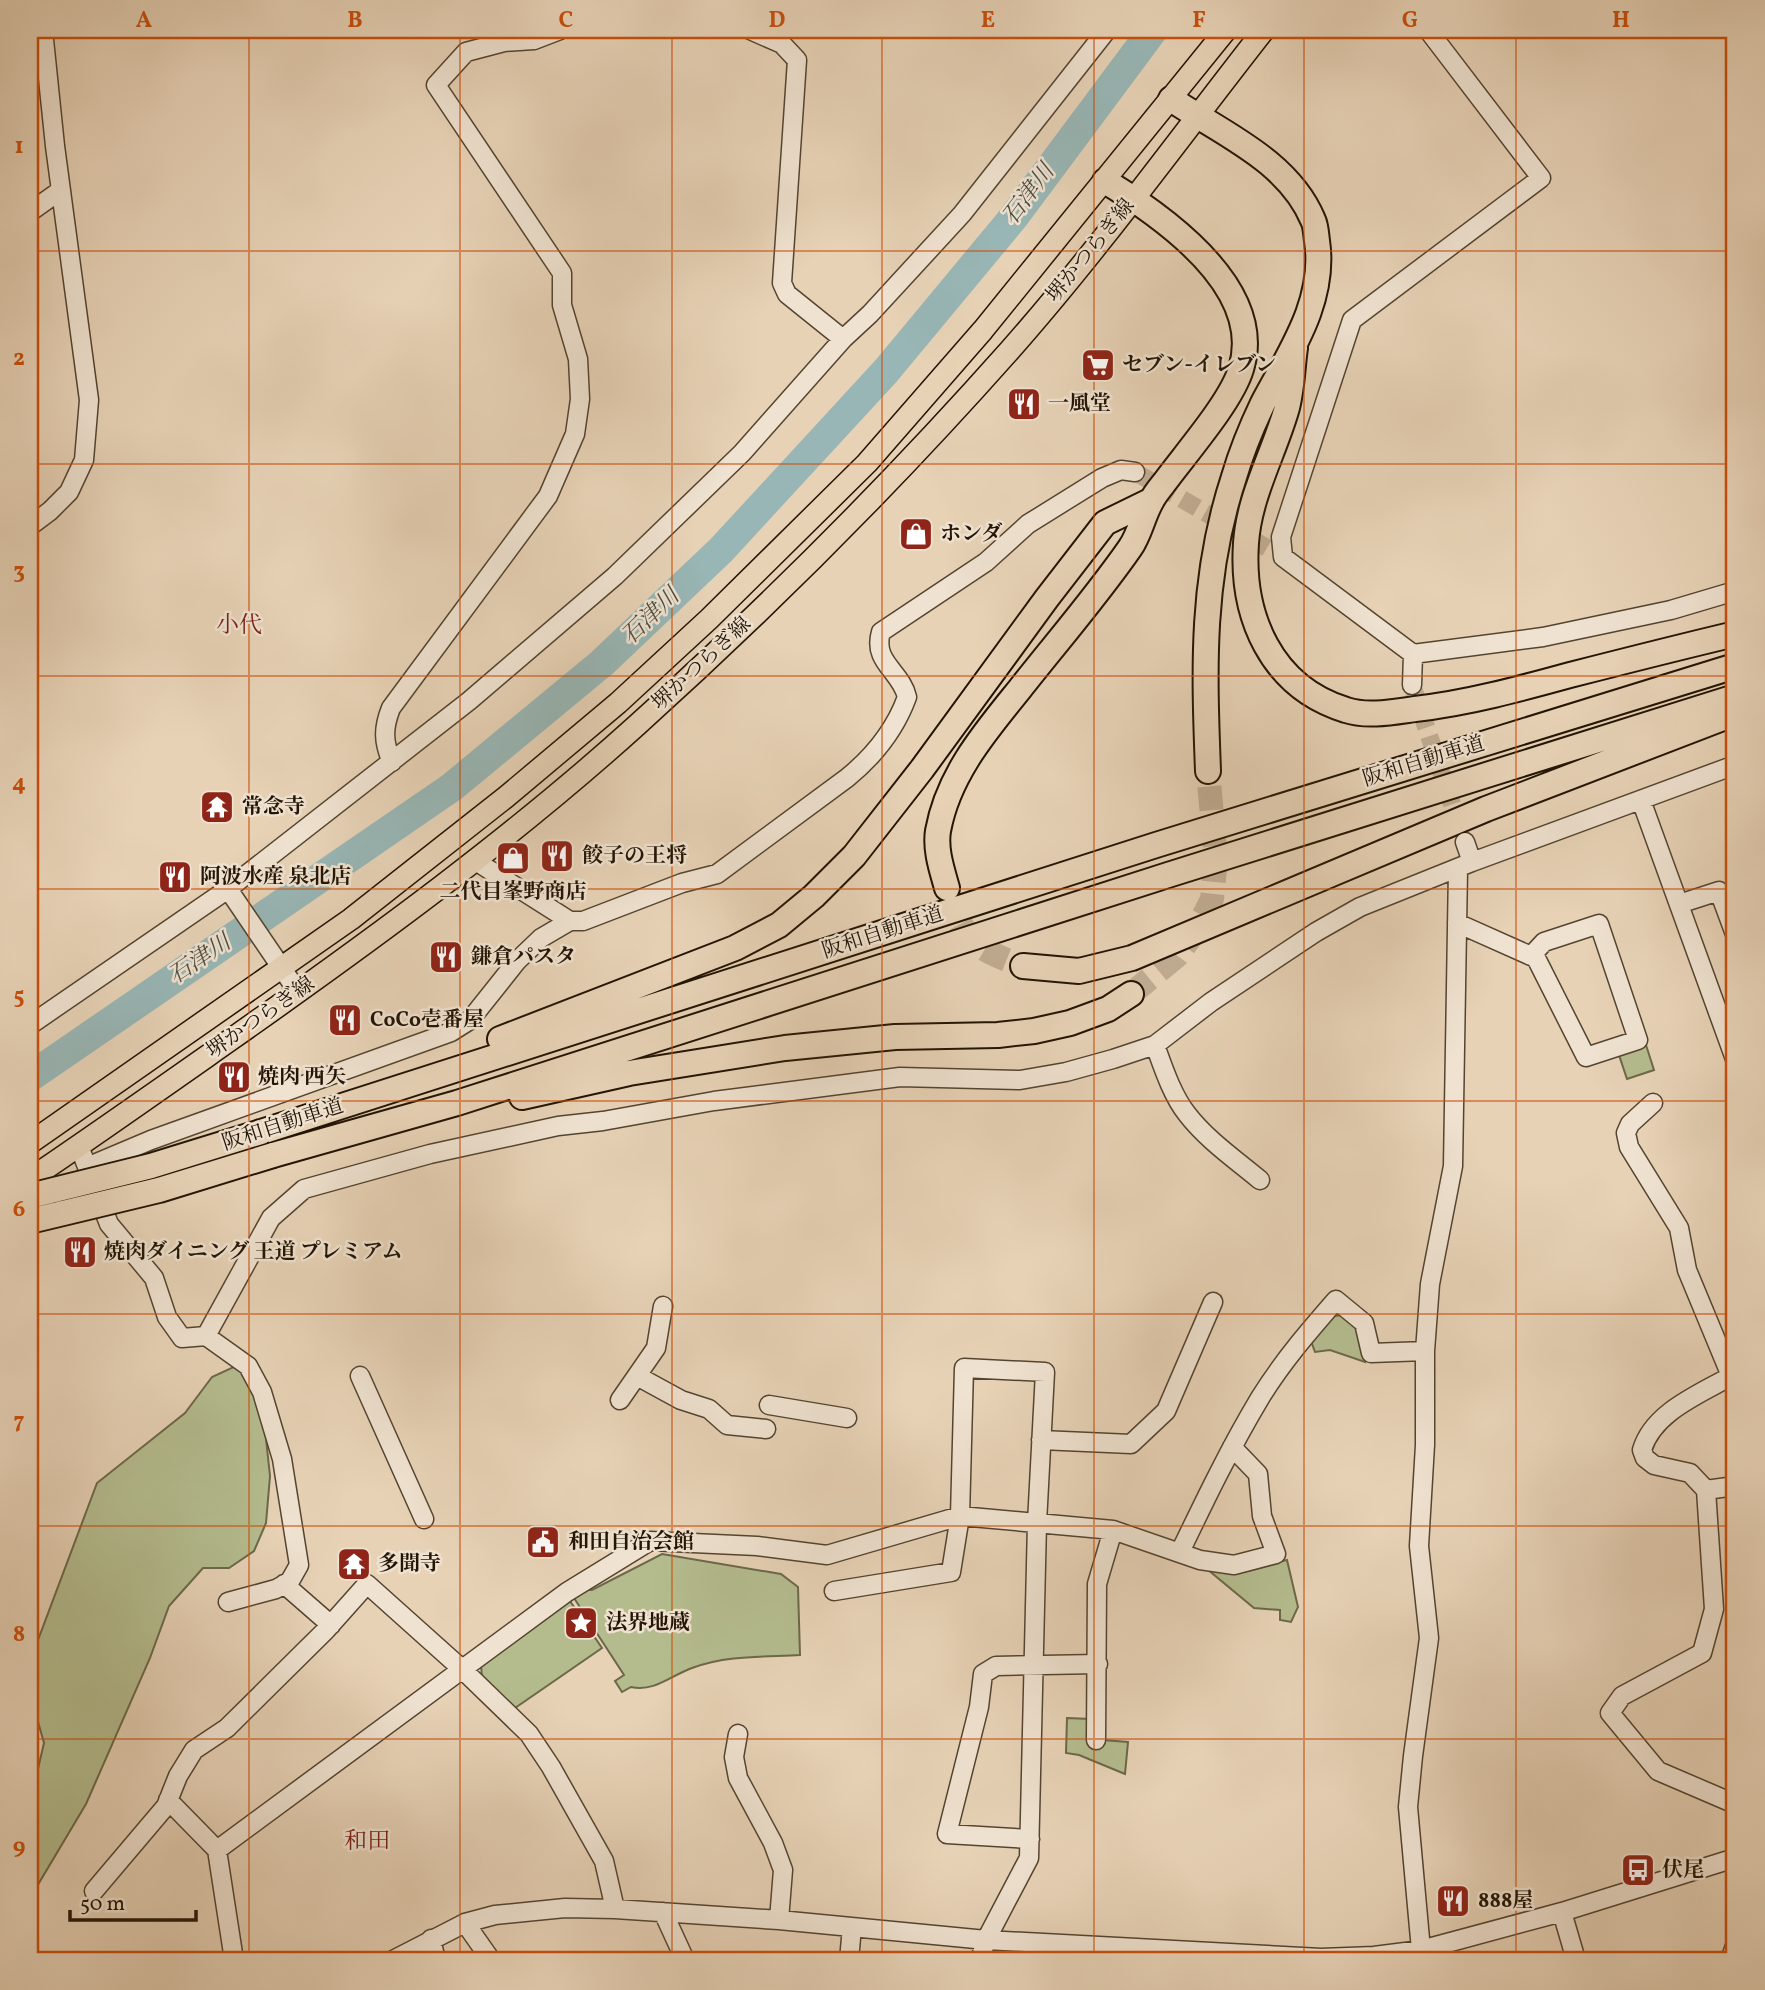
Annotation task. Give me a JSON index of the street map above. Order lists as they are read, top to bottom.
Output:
{
  "streets": {
    "highway": ["阪和自動車道"],
    "main road": ["堺かつらぎ線"]
  },
  "districts": ["小代", "和田"],
  "water": ["石津川"],
  "places": {
    "supermarket": ["セブン-イレブン"],
    "restaurant": [
      "一風堂",
      "餃子の王将",
      "阿波水産 泉北店",
      "鎌倉パスタ",
      "CoCo壱番屋",
      "焼肉 西矢",
      "焼肉ダイニング 王道 プレミアム",
      "888屋"
    ],
    "shop": ["ホンダ", "二代目峯野商店"],
    "temple": ["常念寺", "多聞寺"],
    "public building": ["和田自治会館"],
    "place": ["法界地蔵"],
    "bus stop": ["伏尾"]
  },
  "scale_bar": "50 m",
  "grid": {
    "columns": [
      "A",
      "B",
      "C",
      "D",
      "E",
      "F",
      "G",
      "H"
    ],
    "rows": [
      "1",
      "2",
      "3",
      "4",
      "5",
      "6",
      "7",
      "8",
      "9"
    ]
  }
}
